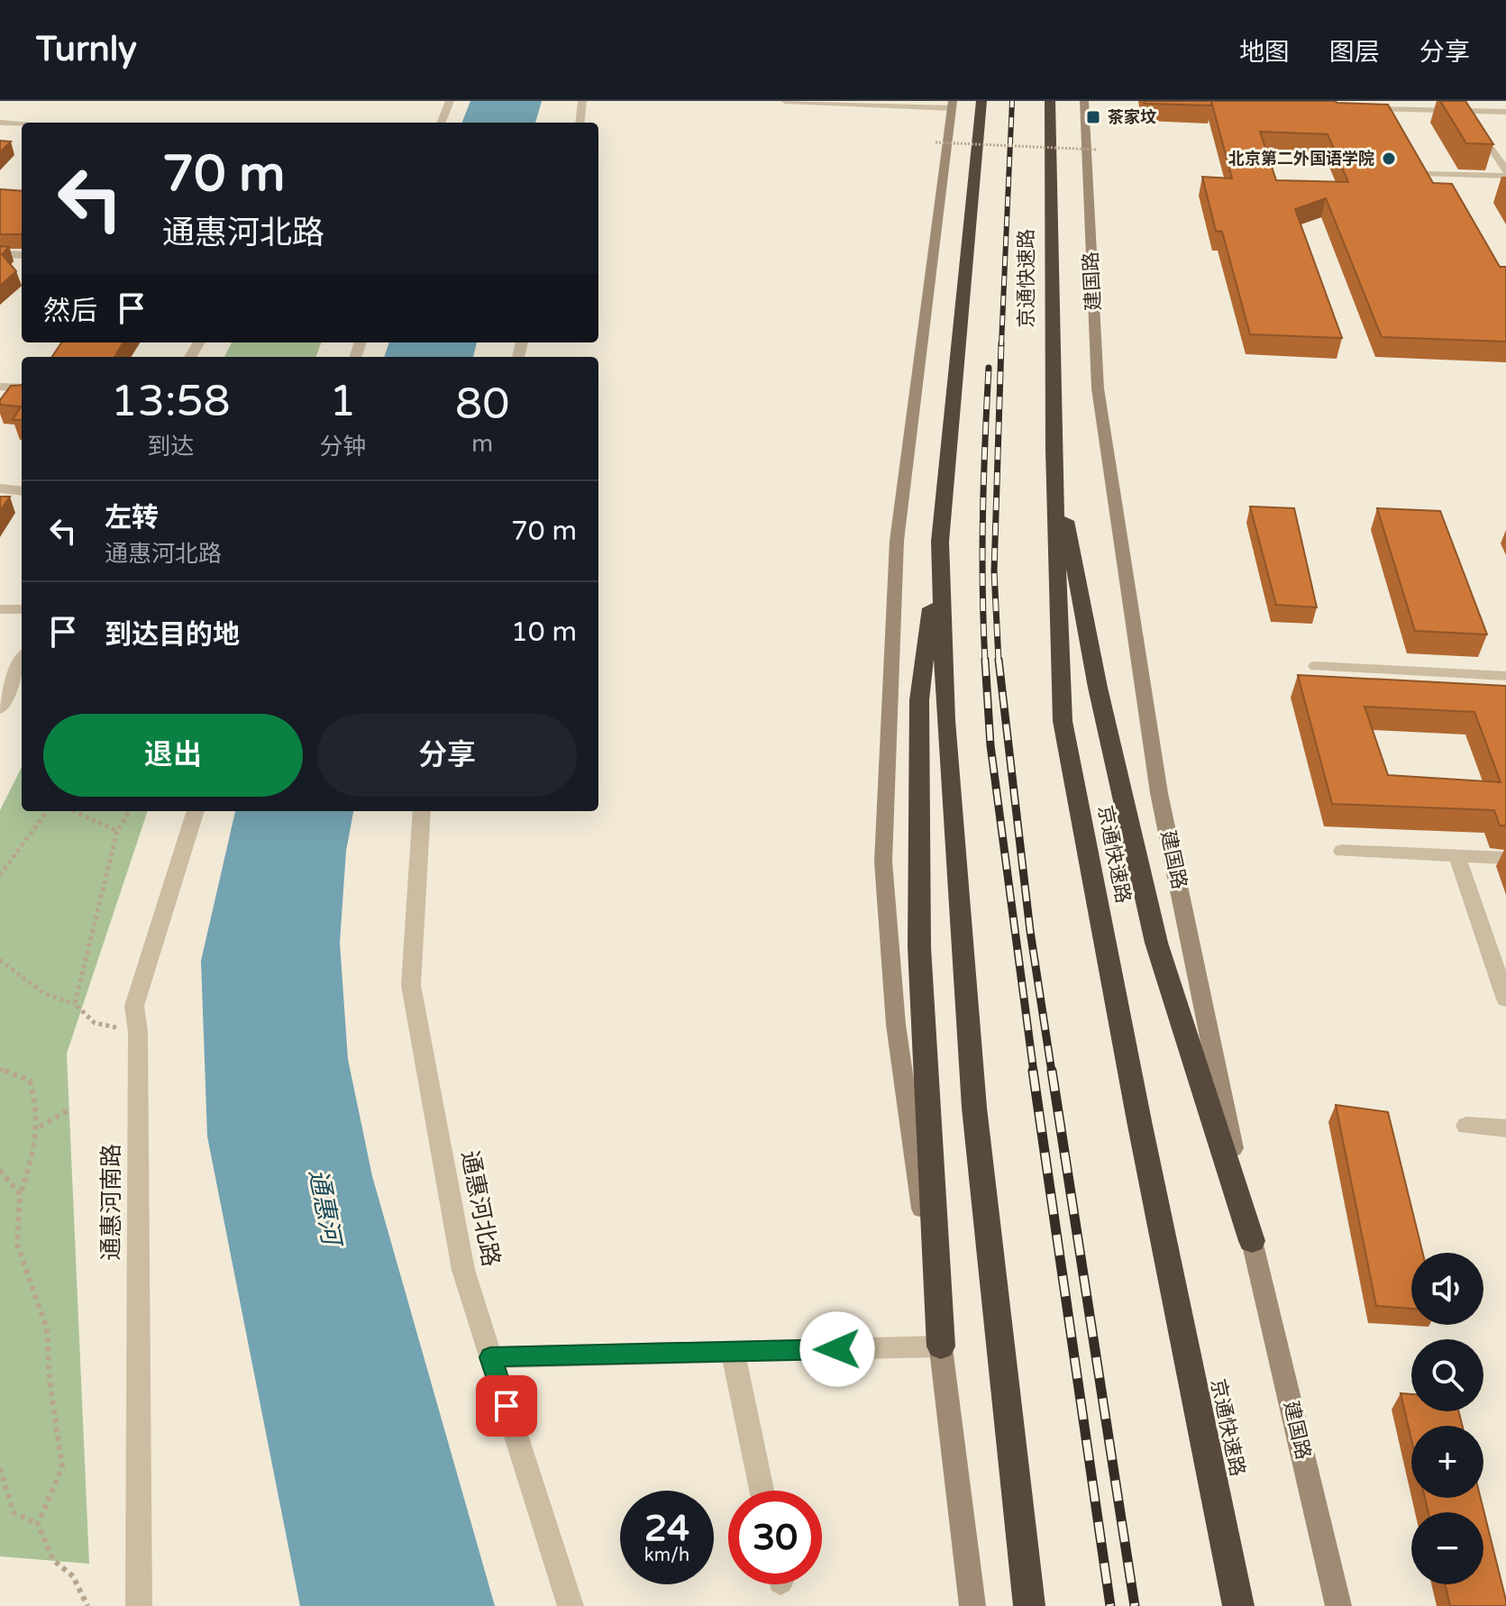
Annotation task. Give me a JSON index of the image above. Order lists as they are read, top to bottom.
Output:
{
  "streets": {
    "highway": ["京通快速路"],
    "main road": ["建国路"],
    "street": ["通惠河南路", "通惠河北路"]
  },
  "water": ["通惠河"],
  "places": {
    "transit": ["茶家坟"],
    "other": ["北京第二外国语学院"]
  },
  "page": {
    "header": "Turnly",
    "nav": ["地图", "图层", "分享"],
    "turn": ["70 m", "通惠河北路"],
    "then": "然后",
    "eta": [
      "13:58",
      "到达",
      "1",
      "分钟",
      "80",
      "m"
    ],
    "list": [
      {
        "name": "左转",
        "note": "通惠河北路",
        "value": "70 m"
      },
      {
        "name": "到达目的地",
        "value": "10 m"
      }
    ],
    "buttons": ["退出", "分享"],
    "map_buttons": ["+", "−"],
    "speed": "24 km/h",
    "limit": "30"
  }
}
